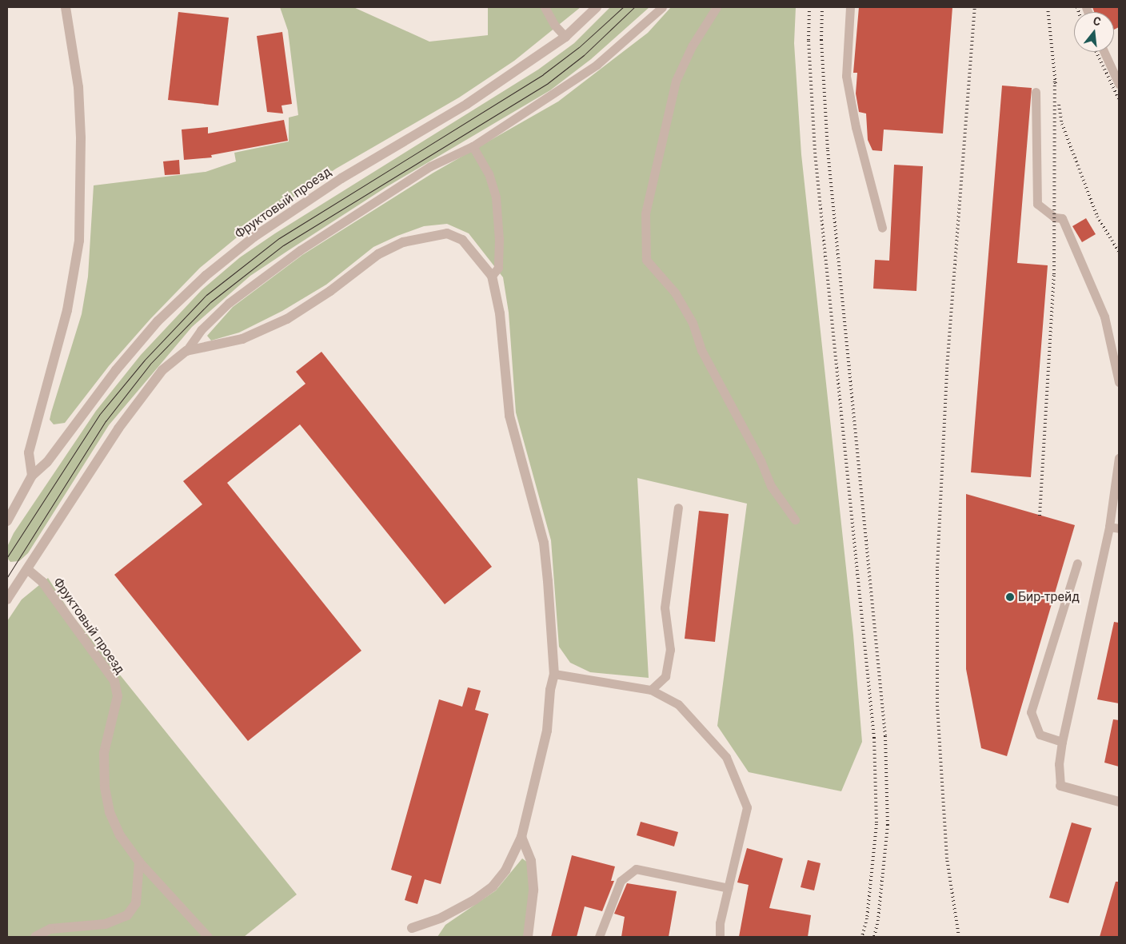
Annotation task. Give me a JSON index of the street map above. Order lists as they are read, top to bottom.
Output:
{
  "streets": {
    "street": ["Фруктовый проезд"]
  },
  "places": ["Бир-трейд"],
  "north": "top"
}
